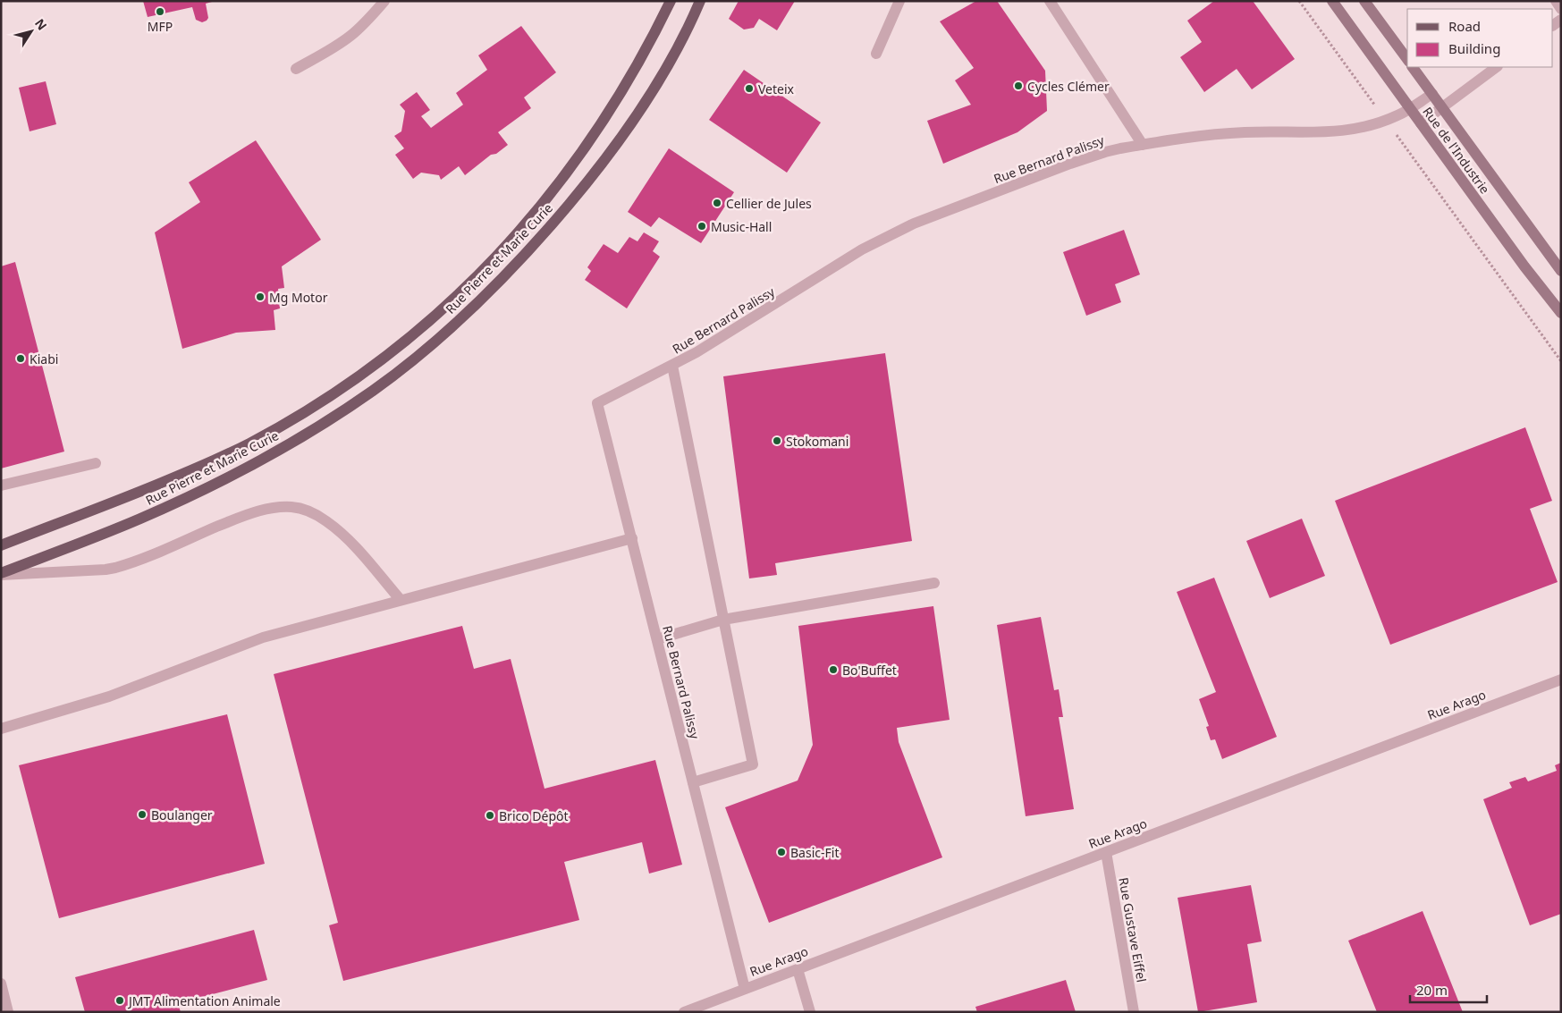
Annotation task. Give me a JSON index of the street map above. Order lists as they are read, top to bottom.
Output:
{
  "streets": {
    "main road": ["Rue Pierre et Marie Curie"],
    "street": [
      "Rue de l'Industrie",
      "Rue Bernard Palissy",
      "Rue Arago",
      "Rue Gustave Eiffel"
    ]
  },
  "crossings": [
    ["Rue de l'Industrie", "Rue Bernard Palissy"],
    ["Rue Bernard Palissy", "Rue Arago"],
    ["Rue Arago", "Rue Gustave Eiffel"]
  ],
  "places": [
    "MFP",
    "Cycles Clémer",
    "Veteix",
    "Cellier de Jules",
    "Music-Hall",
    "Mg Motor",
    "Kiabi",
    "Stokomani",
    "Bo'Buffet",
    "Boulanger",
    "Brico Dépôt",
    "Basic-Fit",
    "JMT Alimentation Animale"
  ],
  "legend": ["Road", "Building"],
  "scale_bar": "20 m",
  "north": "top right"
}
